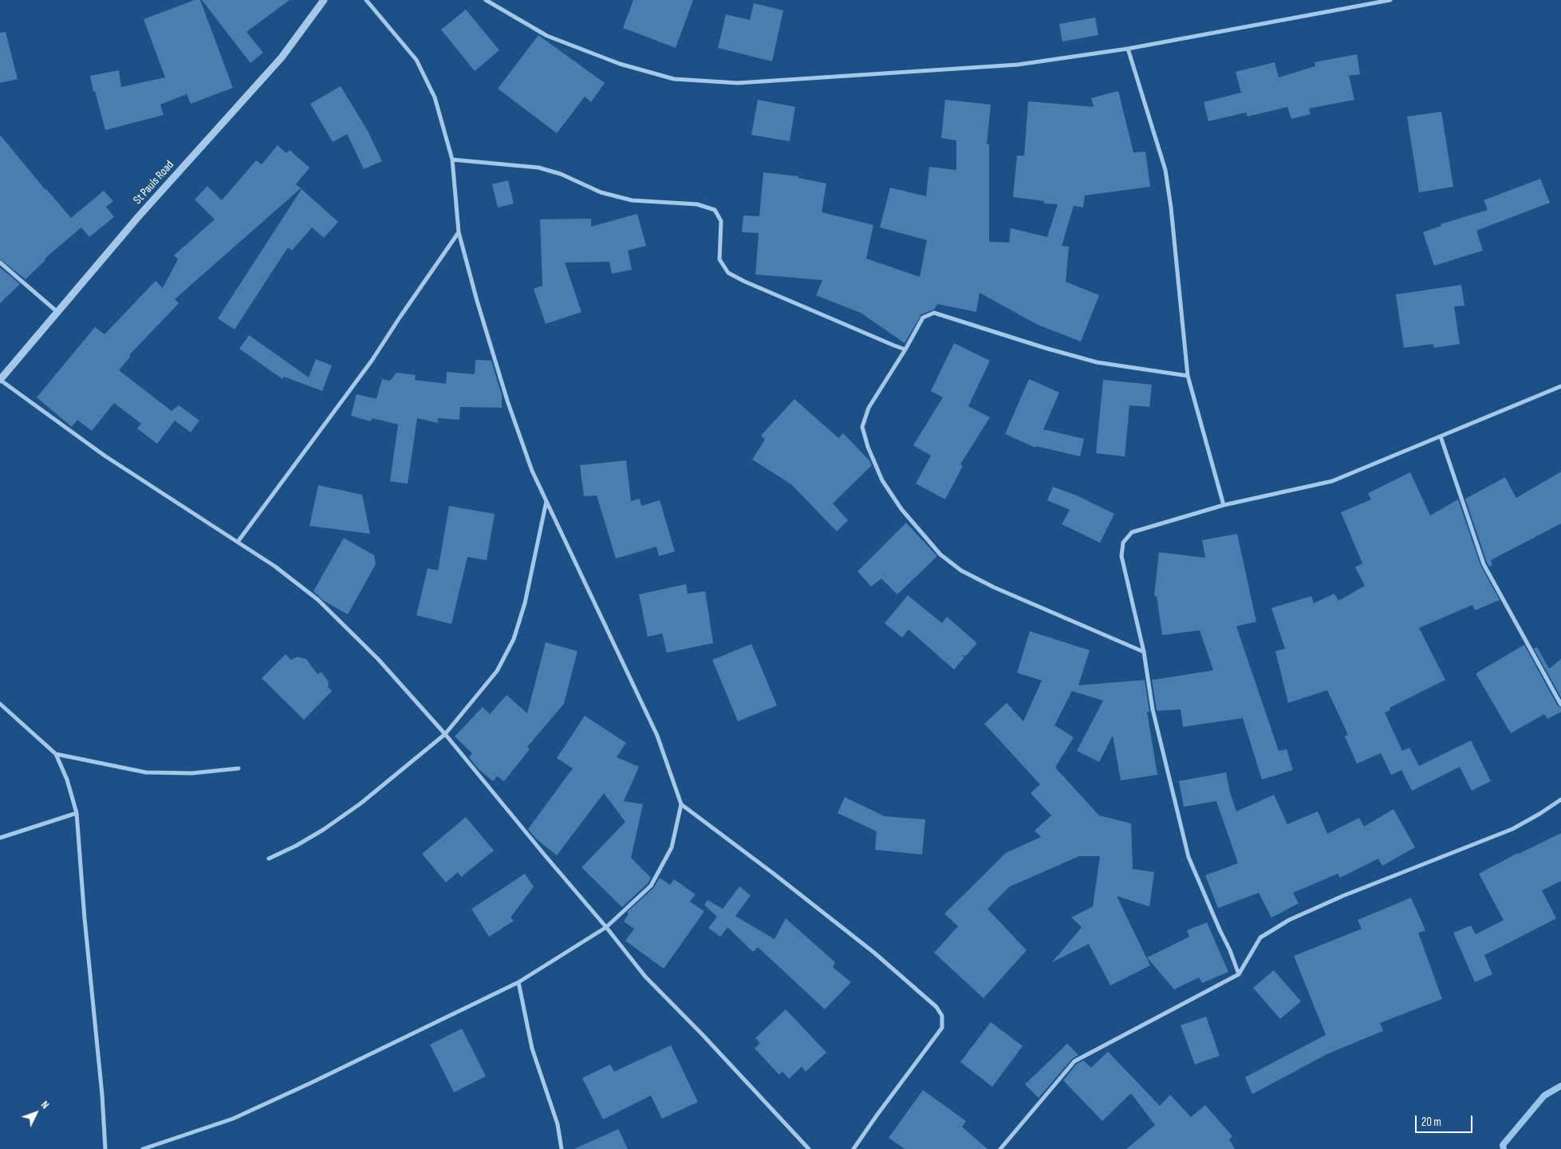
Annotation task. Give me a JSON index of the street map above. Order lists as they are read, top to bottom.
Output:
{
  "streets": {
    "street": ["St Pauls Road"]
  },
  "scale_bar": "20 m",
  "north": "top right"
}
